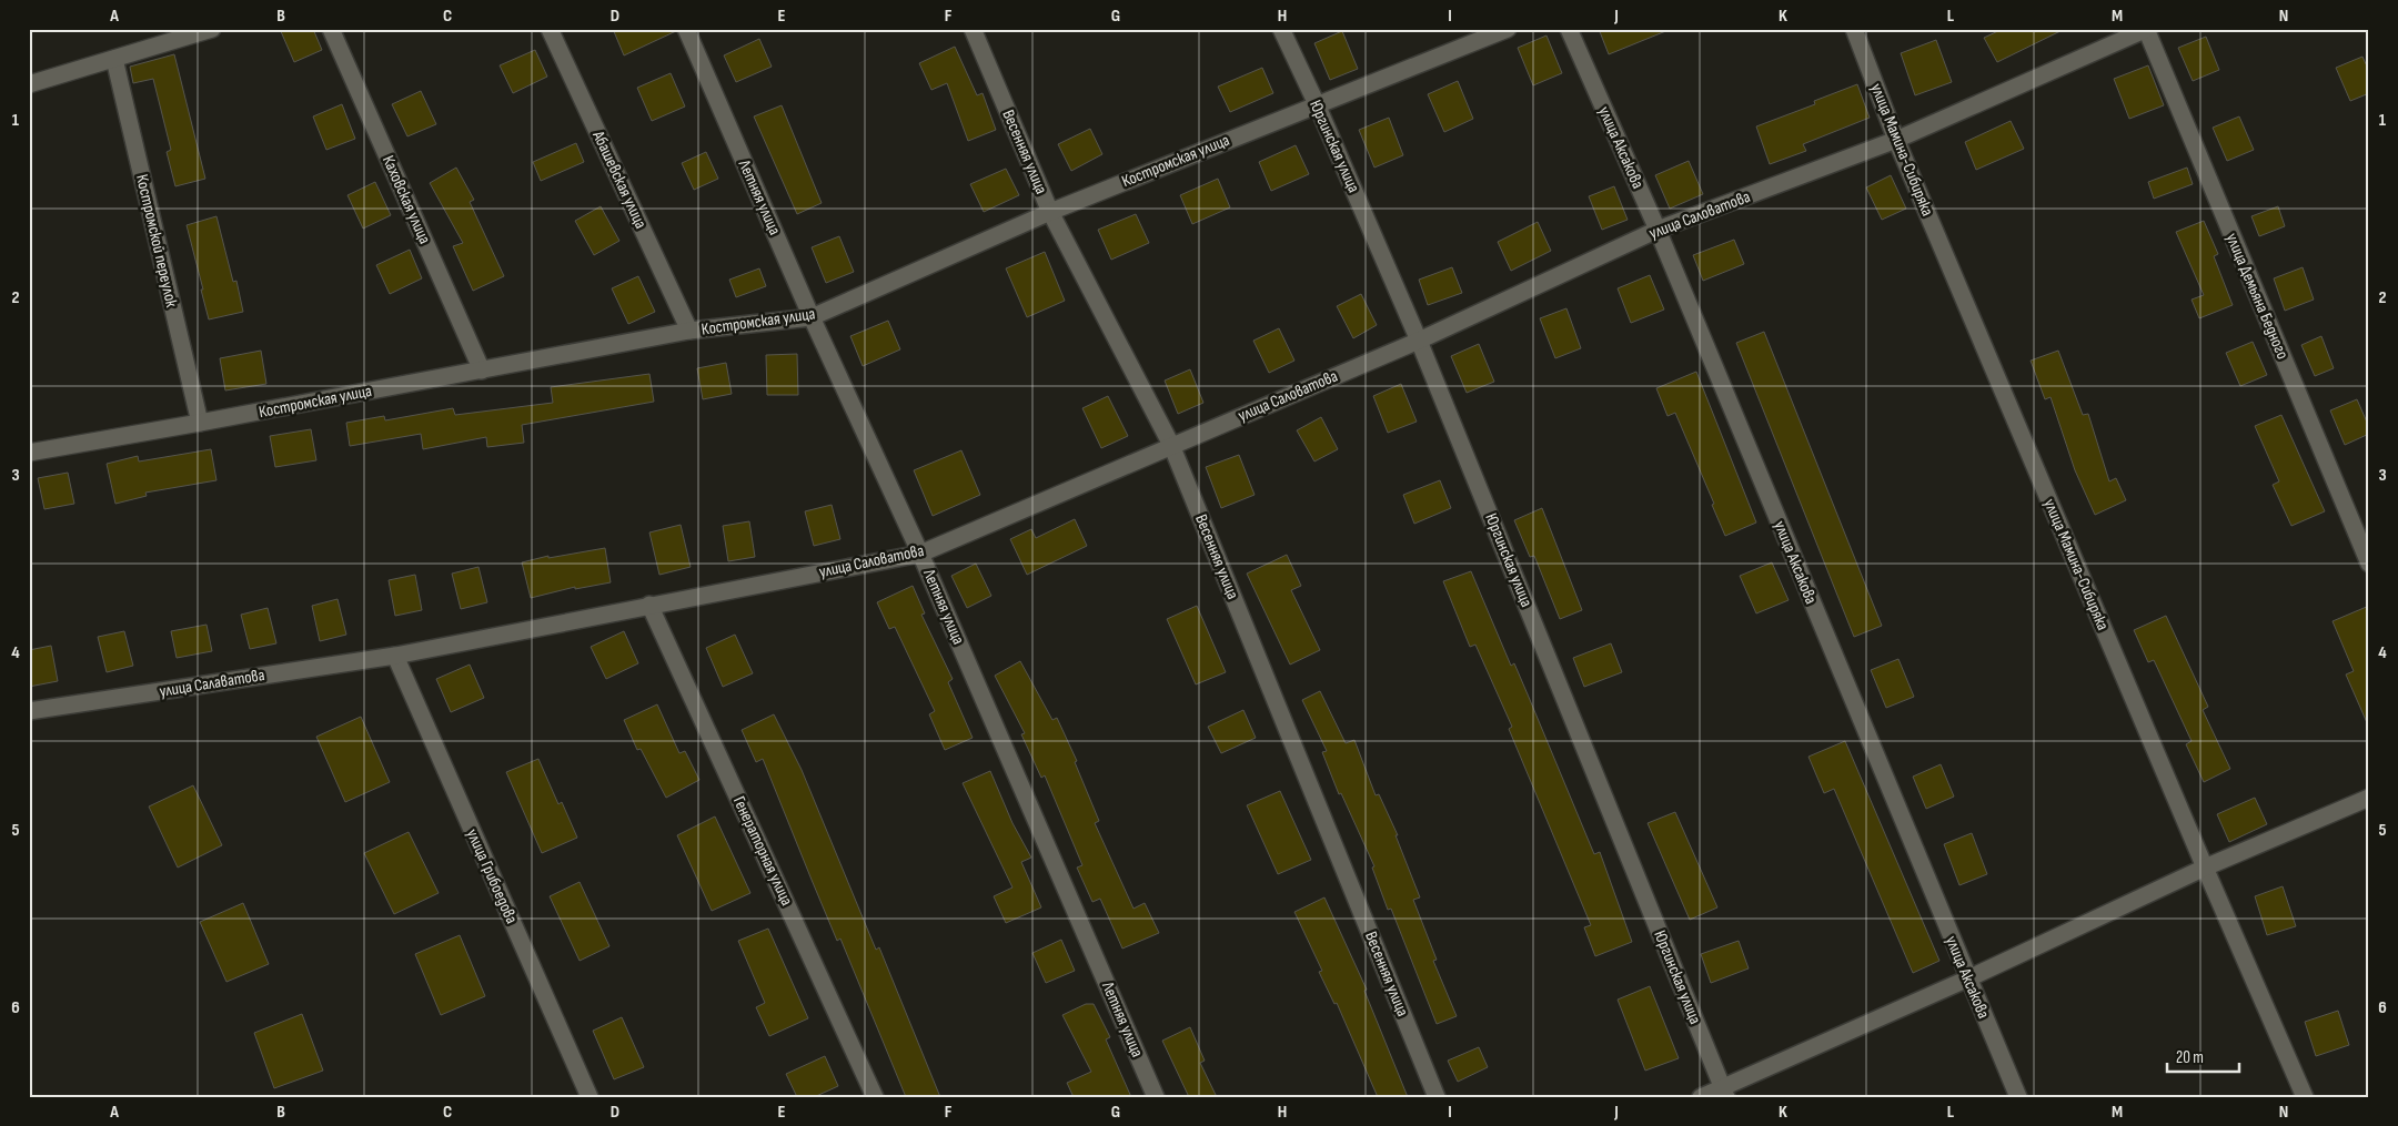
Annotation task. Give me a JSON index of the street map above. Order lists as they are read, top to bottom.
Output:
{
  "streets": {
    "street": [
      "Юргинская улица",
      "улица Аксакова",
      "улица Мамина-Сибиряка",
      "Весенняя улица",
      "Костромская улица",
      "Абашевская улица",
      "Летняя улица",
      "Каховская улица",
      "улица Саловатова",
      "Костромской переулок",
      "улица Демьяна Бедного",
      "улица Салаватова",
      "Генераторная улица",
      "улица Грибоедова"
    ]
  },
  "crossings": [
    ["Юргинская улица", "Костромская улица"],
    ["Юргинская улица", "улица Саловатова"],
    ["улица Аксакова", "улица Саловатова"],
    ["улица Мамина-Сибиряка", "улица Саловатова"],
    ["Весенняя улица", "Костромская улица"],
    ["Весенняя улица", "улица Саловатова"],
    ["Костромская улица", "Абашевская улица"],
    ["Костромская улица", "Летняя улица"],
    ["Костромская улица", "Каховская улица"],
    ["Костромская улица", "Костромской переулок"],
    ["Летняя улица", "улица Саловатова"],
    ["улица Саловатова", "улица Демьяна Бедного"],
    ["улица Саловатова", "улица Салаватова"],
    ["улица Саловатова", "Генераторная улица"],
    ["улица Саловатова", "улица Грибоедова"],
    ["улица Салаватова", "улица Грибоедова"]
  ],
  "scale_bar": "20 m",
  "grid": {
    "columns": [
      "A",
      "B",
      "C",
      "D",
      "E",
      "F",
      "G",
      "H",
      "I",
      "J",
      "K",
      "L",
      "M",
      "N"
    ],
    "rows": [
      "1",
      "2",
      "3",
      "4",
      "5",
      "6"
    ]
  }
}
